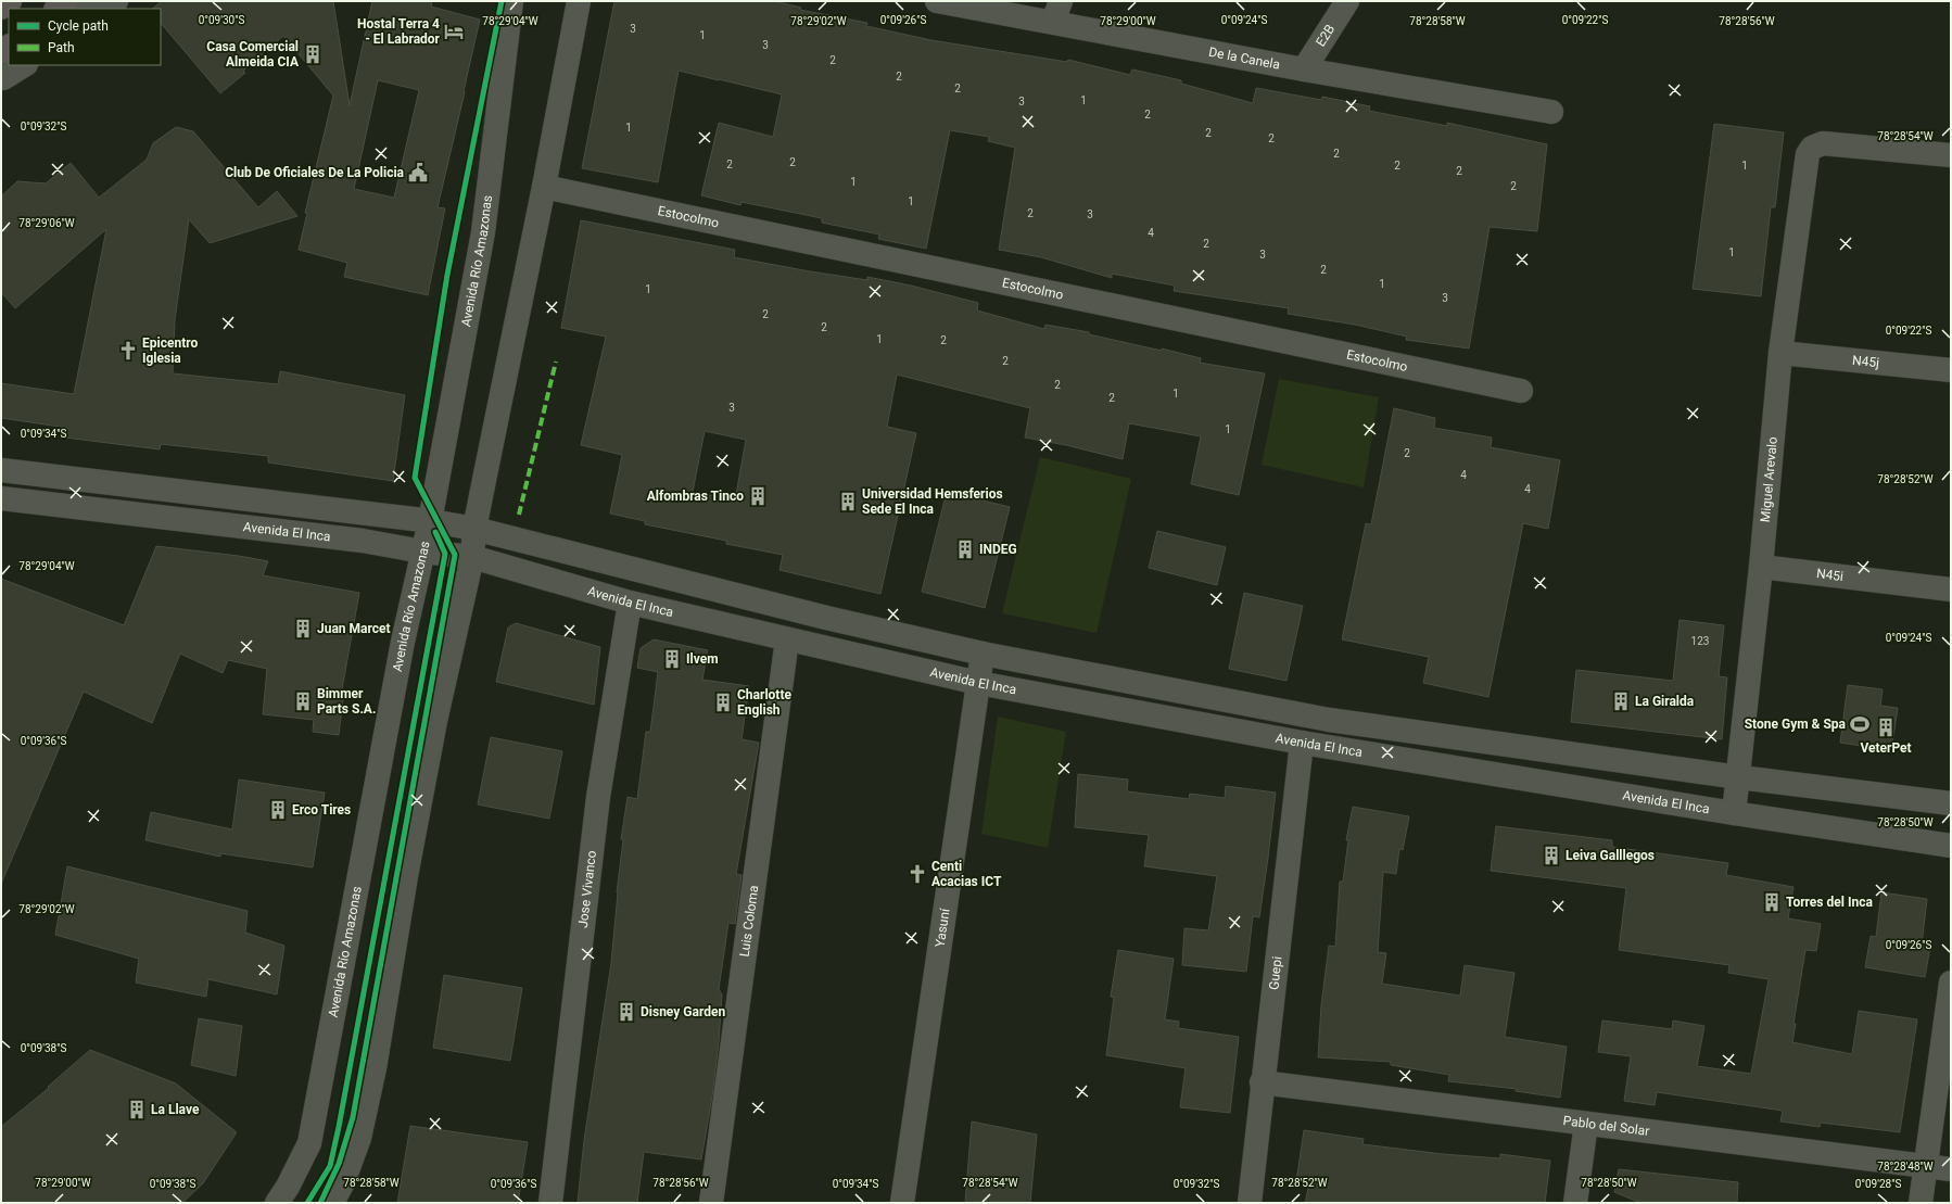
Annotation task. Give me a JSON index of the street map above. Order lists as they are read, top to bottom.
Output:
{
  "streets": {
    "main road": [
      "E2B",
      "De la Canela",
      "Estocolmo",
      "Avenida Río Amazonas",
      "N45j",
      "Miguel Arevalo",
      "Avenida El Inca",
      "N45i",
      "Jose Vivanco",
      "Luis Coloma",
      "Yasuní",
      "Guepi",
      "Pablo del Solar"
    ]
  },
  "crossings": [
    ["E2B", "De la Canela"],
    ["Avenida Río Amazonas", "Avenida El Inca"],
    ["N45j", "Miguel Arevalo"],
    ["Miguel Arevalo", "Avenida El Inca"],
    ["Miguel Arevalo", "N45i"],
    ["Avenida El Inca", "Jose Vivanco"],
    ["Avenida El Inca", "Luis Coloma"],
    ["Avenida El Inca", "Yasuní"],
    ["Avenida El Inca", "Guepi"],
    ["Guepi", "Pablo del Solar"]
  ],
  "places": {
    "hotel": ["Hostal Terra 4 - El Labrador"],
    "building": [
      "Casa Comercial Almeida CIA",
      "Alfombras Tinco",
      "Universidad Hemsferios Sede El Inca",
      "INDEG",
      "Juan Marcet",
      "Ilvem",
      "Bimmer Parts S.A.",
      "La Giralda",
      "Charlotte English",
      "VeterPet",
      "Erco Tires",
      "Leiva Galllegos",
      "Torres del Inca",
      "Disney Garden",
      "La Llave"
    ],
    "public building": ["Club De Oficiales De La Policia"],
    "church": ["Epicentro Iglesia", "Centi Acacias ICT"],
    "sports": ["Stone Gym & Spa"]
  },
  "house_numbers": [
    "3",
    "1",
    "3",
    "2",
    "2",
    "2",
    "1",
    "3",
    "2",
    "1",
    "2",
    "2",
    "2",
    "2",
    "2",
    "2",
    "1",
    "2",
    "1",
    "2",
    "1",
    "2",
    "3",
    "4",
    "2",
    "1",
    "3",
    "2",
    "1",
    "1",
    "3",
    "2",
    "2",
    "1",
    "2",
    "2",
    "2",
    "1",
    "2",
    "3",
    "1",
    "2",
    "4",
    "4",
    "123"
  ],
  "legend": ["Cycle path", "Path"],
  "coordinates": [
    "0°09'30\"S",
    "0°09'26\"S",
    "0°09'24\"S",
    "0°09'22\"S",
    "78°29'04\"W",
    "78°29'02\"W",
    "78°29'00\"W",
    "78°28'58\"W",
    "78°28'56\"W",
    "0°09'32\"S",
    "78°28'54\"W",
    "78°29'06\"W",
    "0°09'34\"S",
    "78°28'52\"W",
    "0°09'36\"S",
    "78°28'50\"W",
    "0°09'38\"S",
    "78°28'48\"W",
    "0°09'28\"S"
  ]
}
